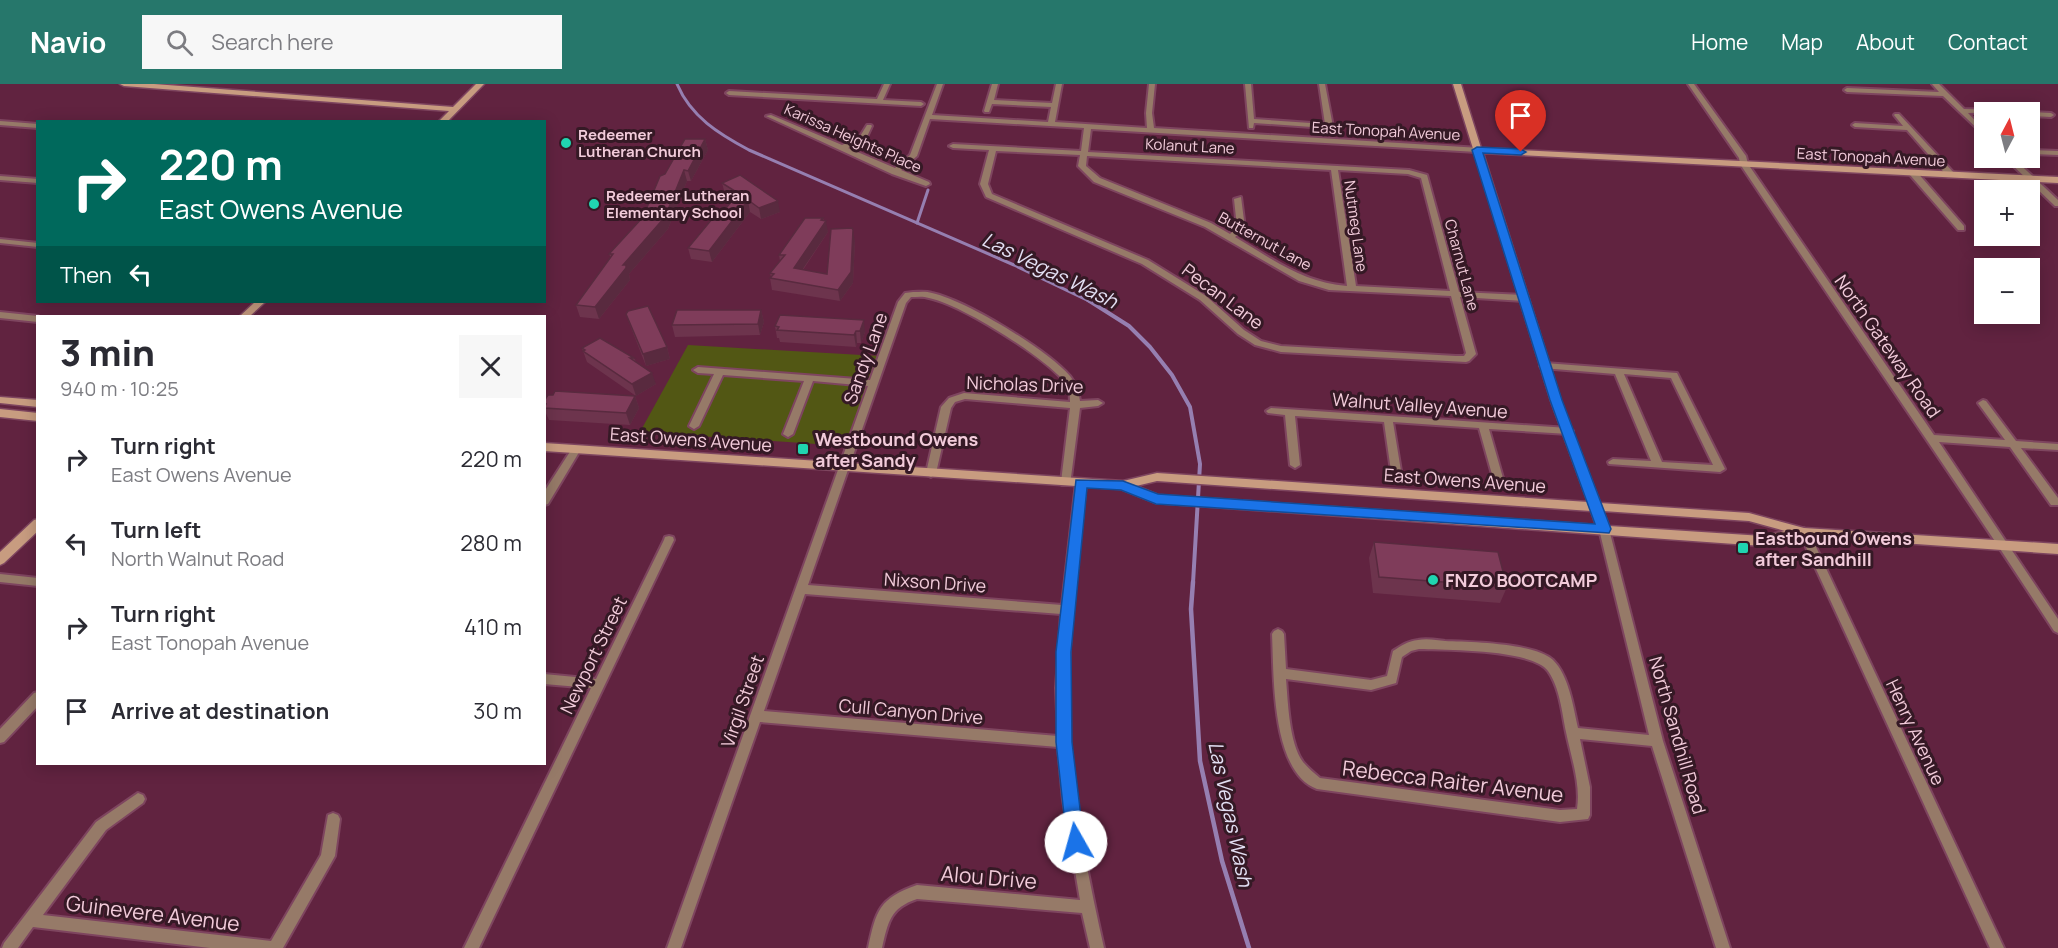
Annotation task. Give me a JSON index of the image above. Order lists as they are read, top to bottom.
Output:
{
  "streets": {
    "main road": ["East Tonopah Avenue", "East Owens Avenue"],
    "street": [
      "Karissa Heights Place",
      "Kolanut Lane",
      "Nutmeg Lane",
      "Butternut Lane",
      "Charnut Lane",
      "Pecan Lane",
      "North Gateway Road",
      "Sandy Lane",
      "Nicholas Drive",
      "Walnut Valley Avenue",
      "Nixson Drive",
      "Newport Street",
      "Virgil Street",
      "Cull Canyon Drive",
      "Henry Avenue",
      "North Sandhill Road",
      "Rebecca Raiter Avenue",
      "Alou Drive",
      "Guinevere Avenue"
    ]
  },
  "crossings": [
    ["East Tonopah Avenue", "North Gateway Road"],
    ["Kolanut Lane", "Nutmeg Lane"],
    ["Kolanut Lane", "Butternut Lane"],
    ["Kolanut Lane", "Charnut Lane"],
    ["Kolanut Lane", "Pecan Lane"],
    ["Nutmeg Lane", "Butternut Lane"],
    ["Butternut Lane", "Charnut Lane"],
    ["Charnut Lane", "Pecan Lane"],
    ["North Gateway Road", "East Owens Avenue"],
    ["Sandy Lane", "Nicholas Drive"],
    ["Sandy Lane", "East Owens Avenue"],
    ["Sandy Lane", "Virgil Street"],
    ["Nicholas Drive", "East Owens Avenue"],
    ["East Owens Avenue", "Virgil Street"],
    ["East Owens Avenue", "Henry Avenue"],
    ["East Owens Avenue", "North Sandhill Road"],
    ["Nixson Drive", "Virgil Street"],
    ["Virgil Street", "Cull Canyon Drive"]
  ],
  "water": ["Las Vegas Wash"],
  "places": {
    "other": ["Redeemer Lutheran Church", "Redeemer Lutheran Elementary School", "FNZO BOOTCAMP"],
    "transit": ["Westbound Owens after Sandy", "Eastbound Owens after Sandhill"]
  },
  "north": "top",
  "page": {
    "header": "Navio",
    "search": "Search here",
    "nav": [
      "Home",
      "Map",
      "About",
      "Contact"
    ],
    "map_buttons": ["+", "−"],
    "turn": ["220 m", "East Owens Avenue"],
    "then": "Then",
    "heading": ["3 min", "940 m · 10:25"],
    "list": [
      {
        "name": "Turn right",
        "note": "East Owens Avenue",
        "value": "220 m"
      },
      {
        "name": "Turn left",
        "note": "North Walnut Road",
        "value": "280 m"
      },
      {
        "name": "Turn right",
        "note": "East Tonopah Avenue",
        "value": "410 m"
      },
      {
        "name": "Arrive at destination",
        "value": "30 m"
      }
    ]
  }
}
